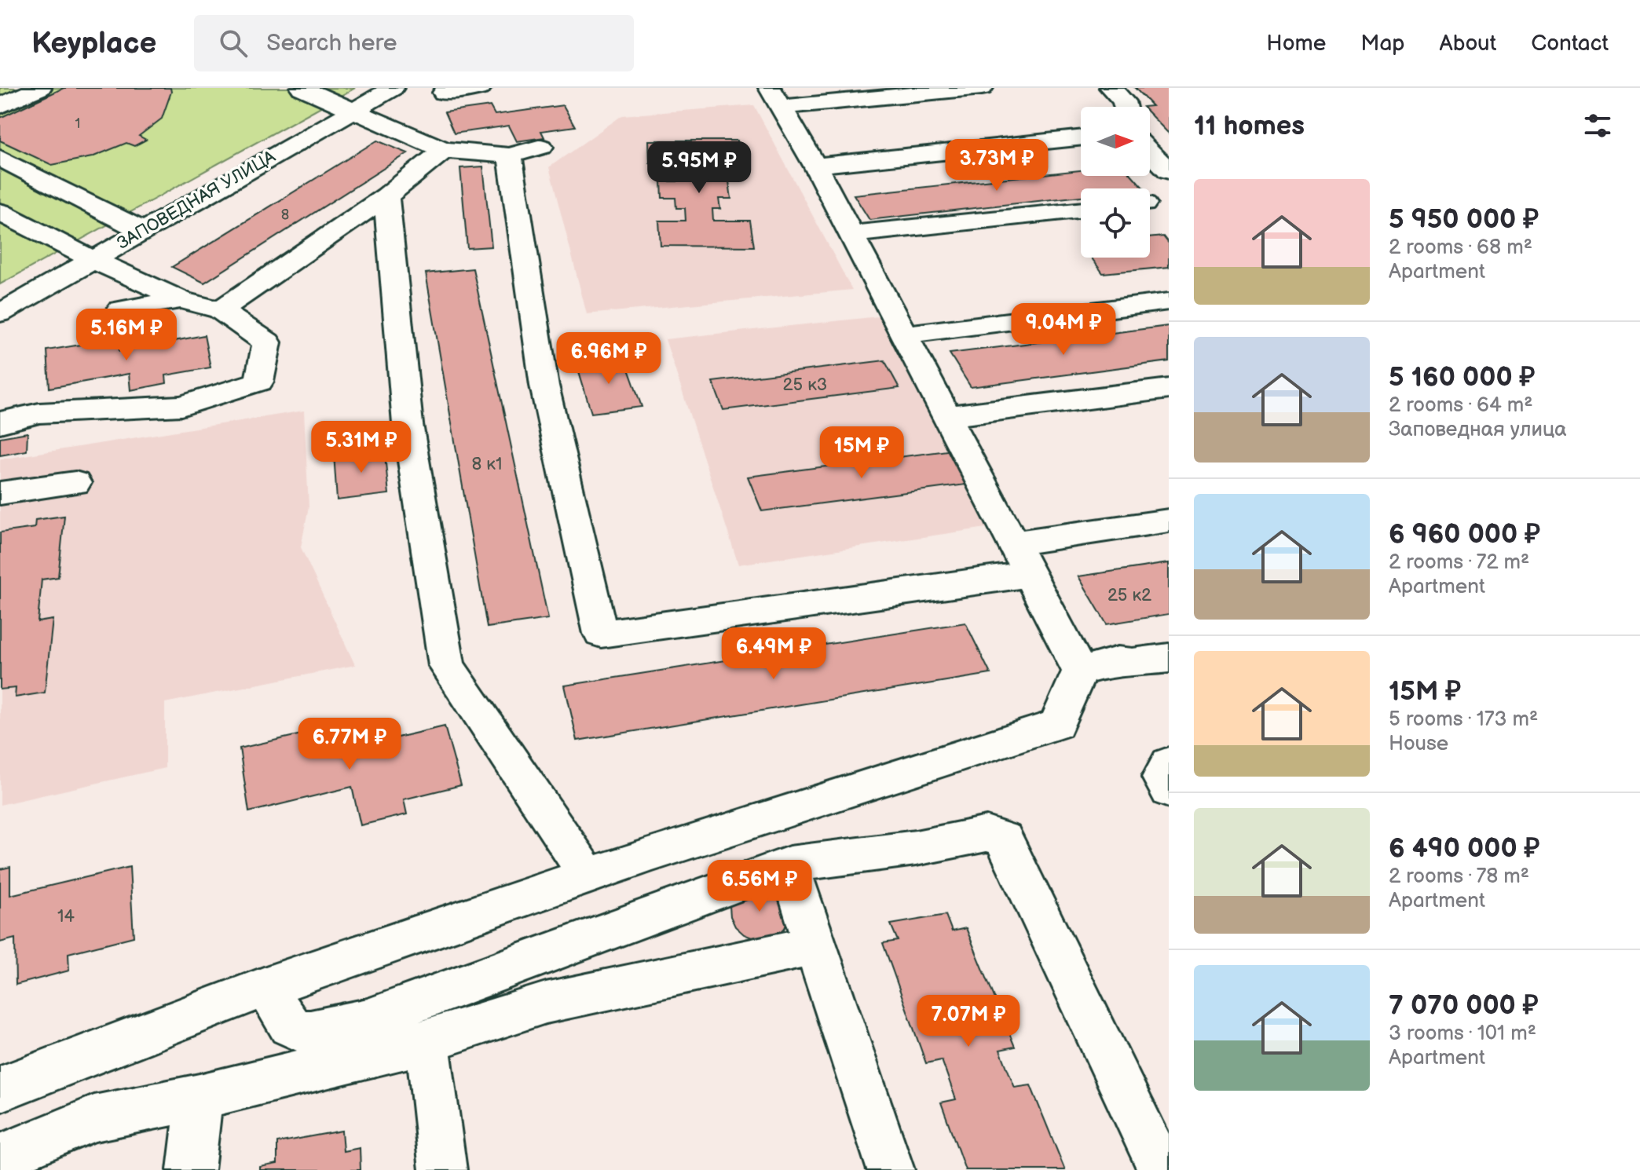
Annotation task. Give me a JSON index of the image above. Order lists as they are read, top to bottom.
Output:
{
  "streets": {
    "street": ["ЗАПОВЕДНАЯ УЛИЦА"]
  },
  "house_numbers": [
    "1",
    "8",
    "25 к3",
    "8 к1",
    "25 к2",
    "14"
  ],
  "north": "right",
  "page": {
    "header": "Keyplace",
    "search": "Search here",
    "nav": [
      "Home",
      "Map",
      "About",
      "Contact"
    ],
    "heading": "11 homes",
    "price": [
      "3.73M ₽",
      "5.95M ₽",
      "9.04M ₽",
      "5.16M ₽",
      "6.96M ₽",
      "5.31M ₽",
      "15M ₽",
      "6.49M ₽",
      "6.77M ₽",
      "6.56M ₽",
      "7.07M ₽"
    ],
    "list": [
      {
        "name": "5 950 000 ₽",
        "note": "2 rooms · 68 m² · Apartment"
      },
      {
        "name": "5 160 000 ₽",
        "note": "2 rooms · 64 m² · Заповедная улица"
      },
      {
        "name": "6 960 000 ₽",
        "note": "2 rooms · 72 m² · Apartment"
      },
      {
        "name": "15M ₽",
        "note": "5 rooms · 173 m² · House"
      },
      {
        "name": "6 490 000 ₽",
        "note": "2 rooms · 78 m² · Apartment"
      },
      {
        "name": "7 070 000 ₽",
        "note": "3 rooms · 101 m² · Apartment"
      }
    ]
  }
}
